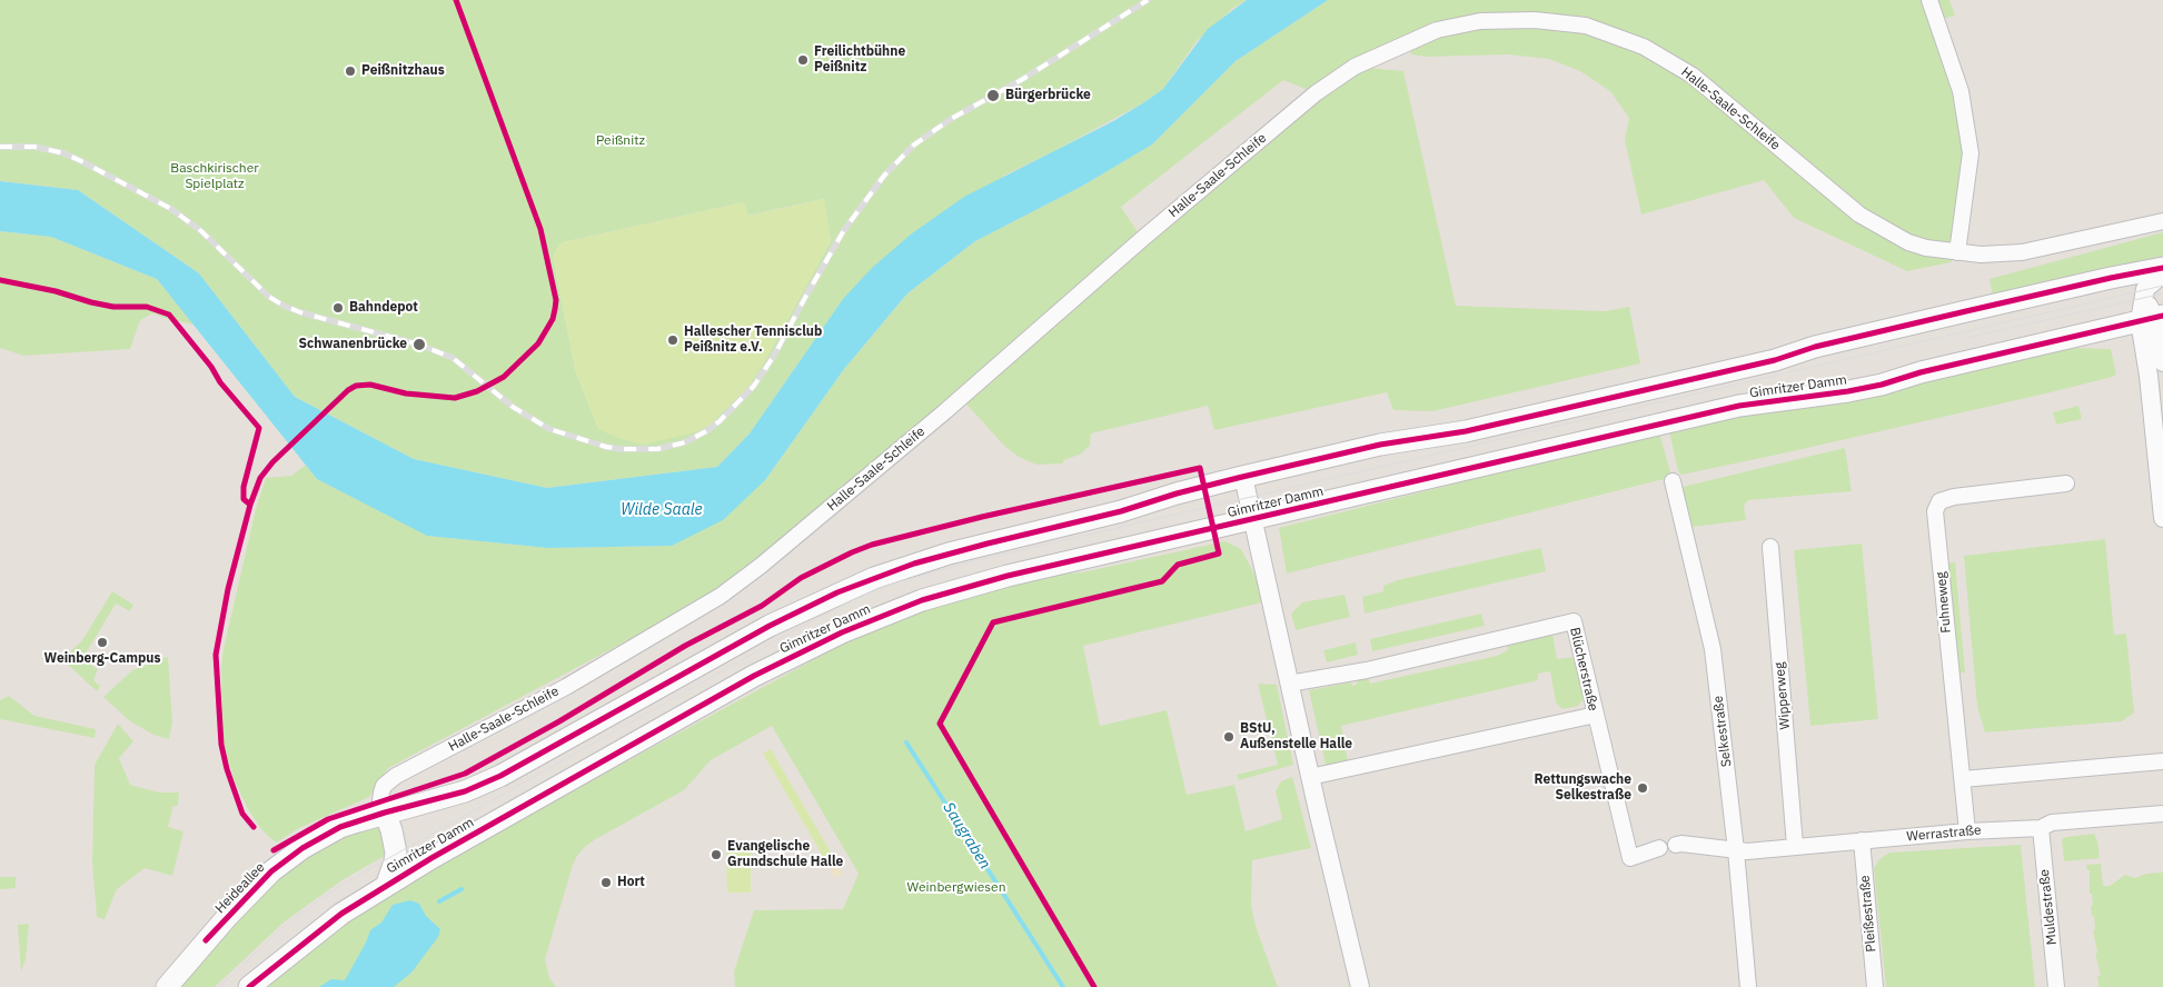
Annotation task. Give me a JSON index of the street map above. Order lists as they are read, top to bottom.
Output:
{
  "streets": {
    "main road": ["Gimritzer Damm", "Heideallee"],
    "street": [
      "Halle-Saale-Schleife",
      "Fuhneweg",
      "Blücherstraße",
      "Wipperweg",
      "Selkestraße",
      "Werrastraße",
      "Muldestraße",
      "Pleißestraße"
    ]
  },
  "crossings": [
    ["Halle-Saale-Schleife", "Gimritzer Damm"],
    ["Halle-Saale-Schleife", "Heideallee"],
    ["Gimritzer Damm", "Heideallee"],
    ["Fuhneweg", "Werrastraße"],
    ["Wipperweg", "Werrastraße"],
    ["Selkestraße", "Werrastraße"],
    ["Werrastraße", "Muldestraße"],
    ["Werrastraße", "Pleißestraße"]
  ],
  "water": ["Wilde Saale", "Saugraben"],
  "parks": ["Peißnitz", "Baschkirischer Spielplatz", "Weinbergwiesen"],
  "places": [
    "Freilichtbühne Peißnitz",
    "Peißnitzhaus",
    "Bürgerbrücke",
    "Bahndepot",
    "Hallescher Tennisclub Peißnitz e.V.",
    "Schwanenbrücke",
    "Weinberg-Campus",
    "BStU, Außenstelle Halle",
    "Rettungswache Selkestraße",
    "Evangelische Grundschule Halle",
    "Hort"
  ]
}
